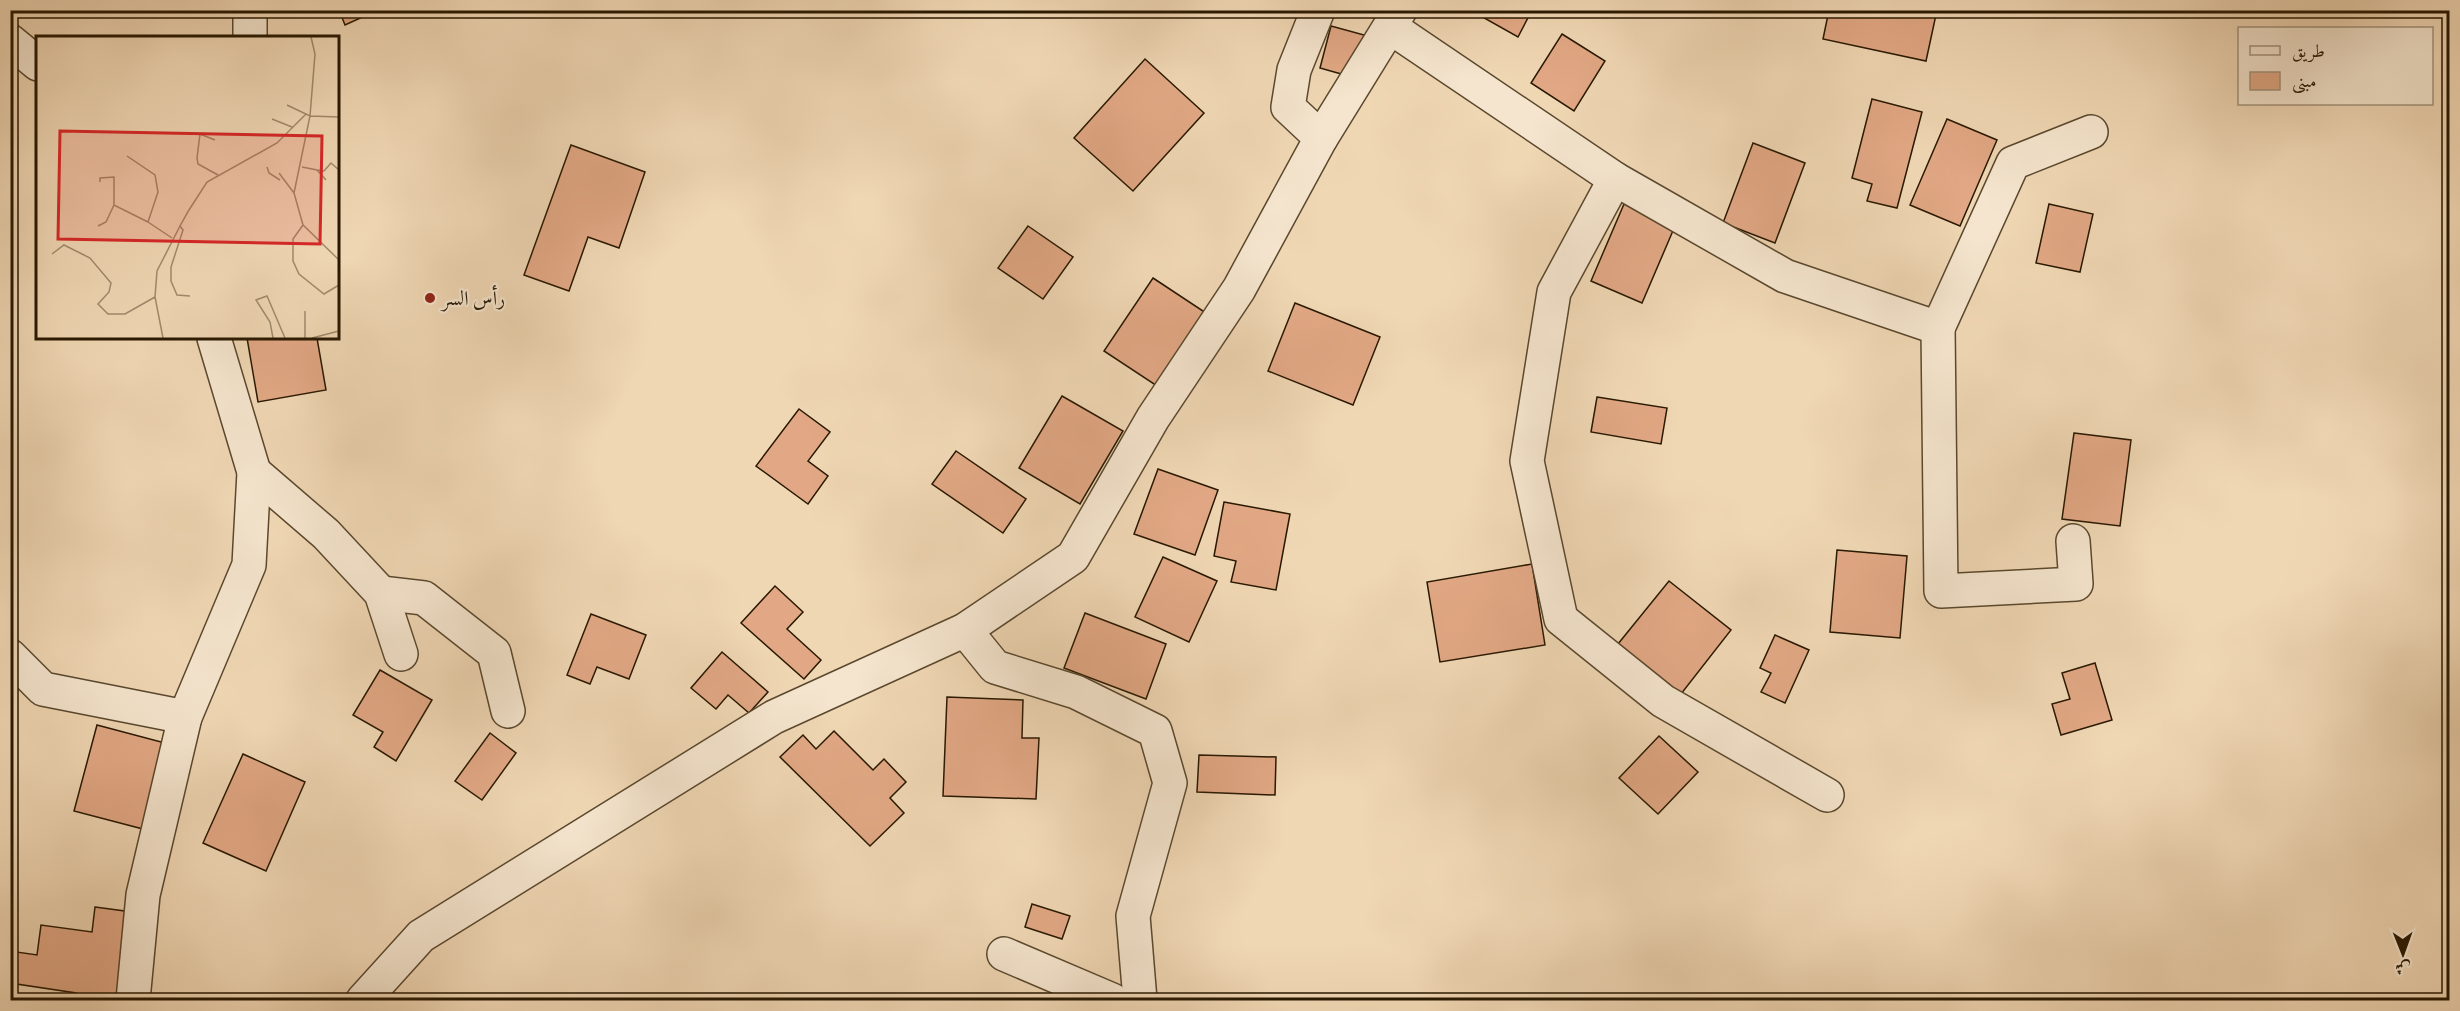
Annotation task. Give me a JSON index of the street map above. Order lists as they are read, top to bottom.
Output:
{
  "places": ["رأس السر"],
  "legend": ["طريق", "مبنى"],
  "north": "bottom"
}
